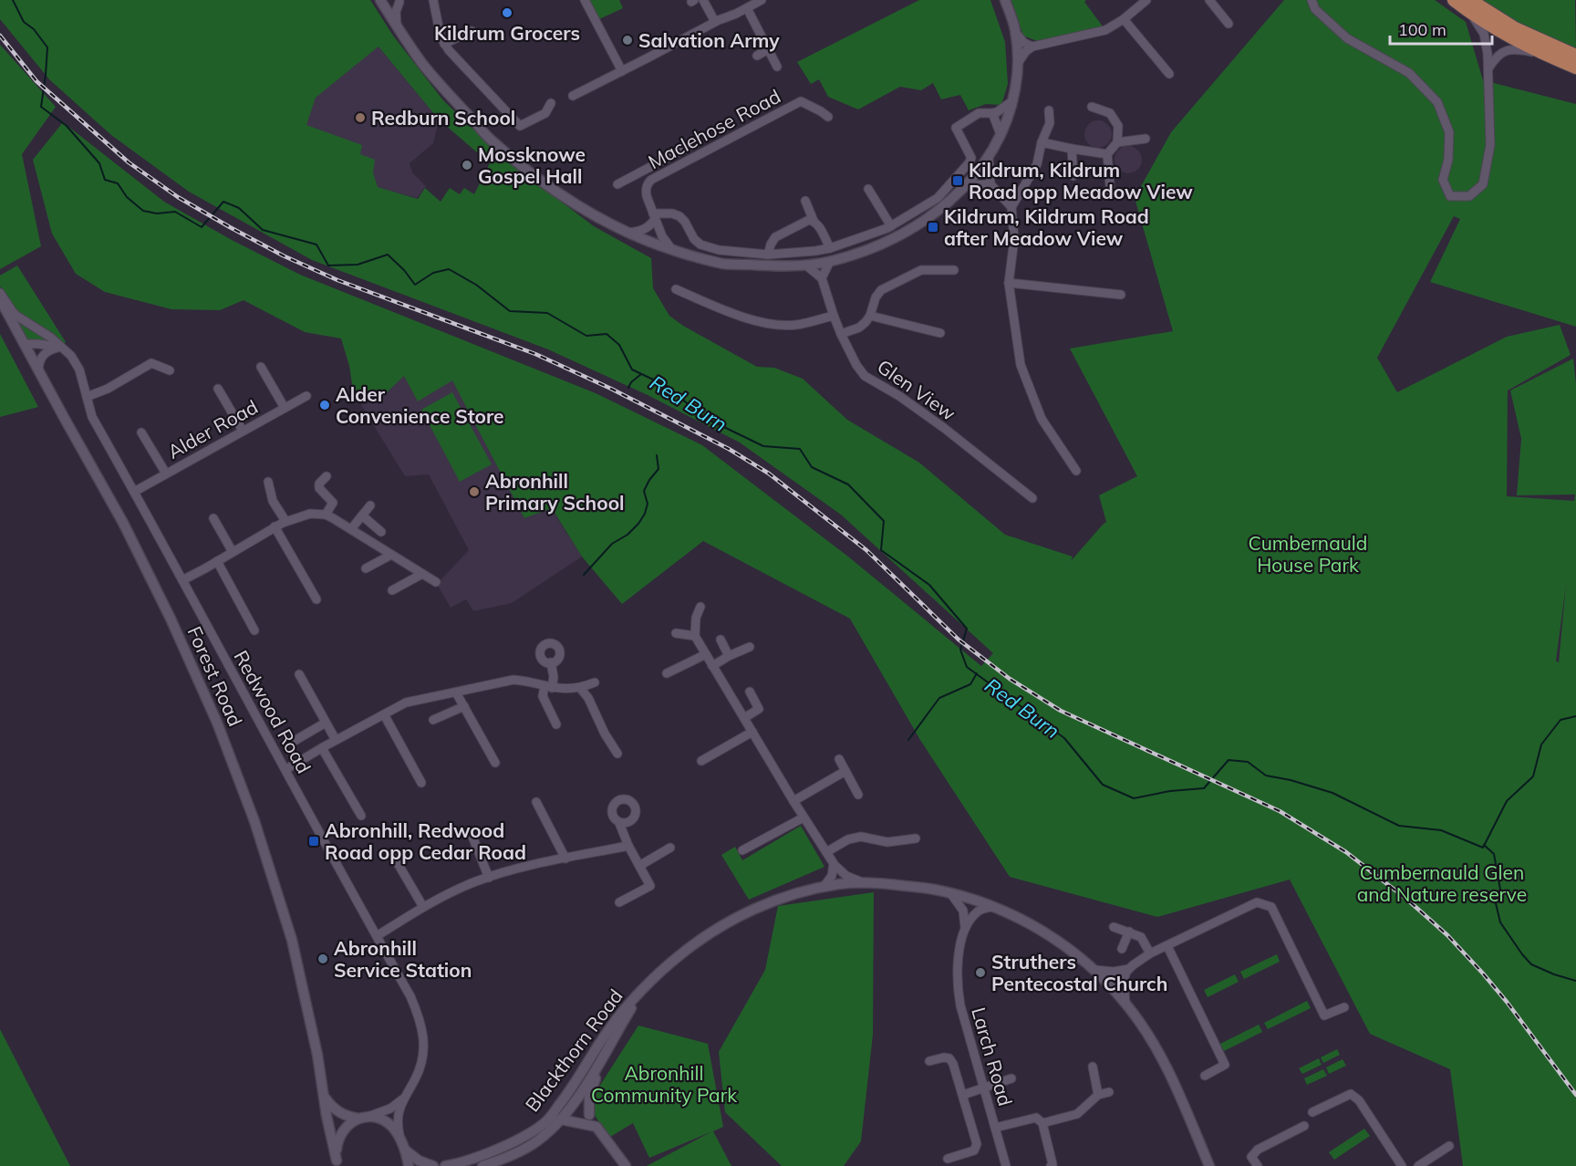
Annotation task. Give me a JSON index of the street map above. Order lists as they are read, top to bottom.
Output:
{
  "streets": {
    "street": [
      "Maclehose Road",
      "Glen View",
      "Alder Road",
      "Forest Road",
      "Redwood Road",
      "Blackthorn Road",
      "Larch Road"
    ]
  },
  "crossings": [
    ["Alder Road", "Redwood Road"],
    ["Blackthorn Road", "Larch Road"]
  ],
  "water": ["Red Burn"],
  "parks": ["Cumbernauld House Park", "Cumbernauld Glen and Nature reserve", "Abronhill Community Park"],
  "places": {
    "other": [
      "Kildrum Grocers",
      "Salvation Army",
      "Redburn School",
      "Mossknowe Gospel Hall",
      "Alder Convenience Store",
      "Abronhill Primary School",
      "Abronhill Service Station",
      "Struthers Pentecostal Church"
    ],
    "transit": ["Kildrum, Kildrum Road opp Meadow View", "Kildrum, Kildrum Road after Meadow View", "Abronhill, Redwood Road opp Cedar Road"]
  },
  "scale_bar": "100 m"
}
